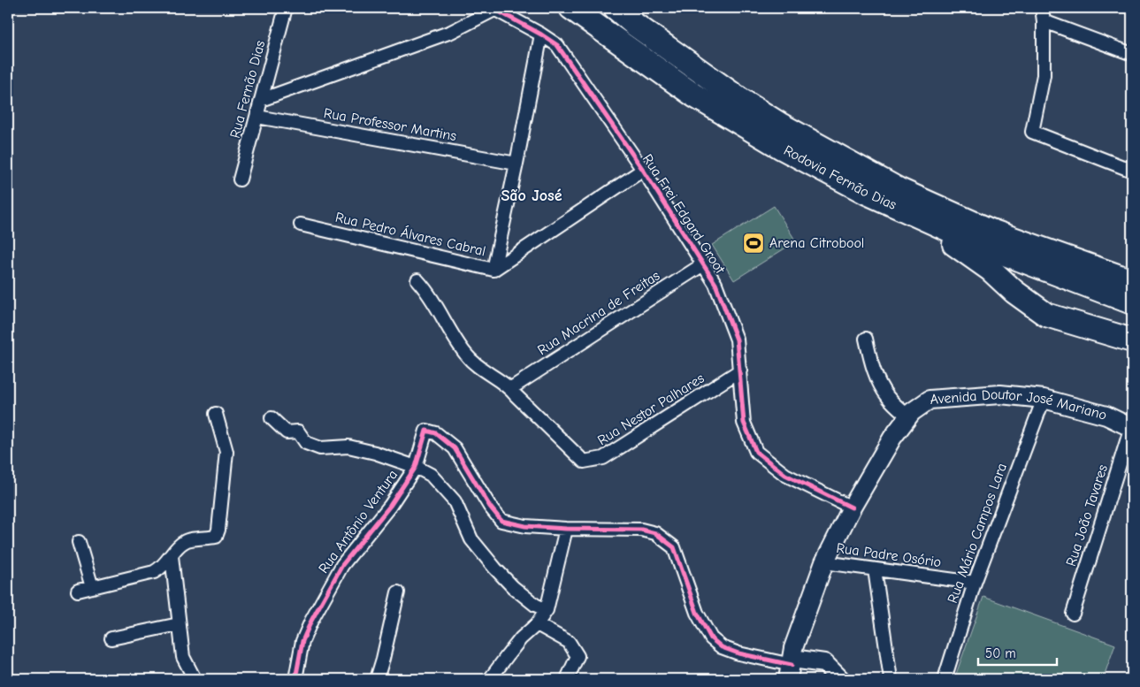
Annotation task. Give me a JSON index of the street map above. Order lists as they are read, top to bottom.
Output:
{
  "streets": {
    "highway": ["Rodovia Fernão Dias"],
    "street": [
      "Rua Fernão Dias",
      "Rua Professor Martins",
      "Rua Frei Edgard Groot",
      "Rua Pedro Álvares Cabral",
      "Rua Macrina de Freitas",
      "Rua Nestor Palhares",
      "Avenida Doutor José Mariano",
      "Rua João Tavares",
      "Rua Antônio Ventura",
      "Rua Mário Campos Lara",
      "Rua Padre Osório"
    ]
  },
  "crossings": [
    ["Rua Fernão Dias", "Rua Professor Martins"],
    ["Rua Frei Edgard Groot", "Rua Pedro Álvares Cabral"],
    ["Rua Frei Edgard Groot", "Rua Macrina de Freitas"],
    ["Rua Frei Edgard Groot", "Rua Nestor Palhares"],
    ["Rua Frei Edgard Groot", "Avenida Doutor José Mariano"],
    ["Rua Macrina de Freitas", "Rua Nestor Palhares"],
    ["Avenida Doutor José Mariano", "Rua João Tavares"],
    ["Avenida Doutor José Mariano", "Rua Mário Campos Lara"],
    ["Avenida Doutor José Mariano", "Rua Padre Osório"],
    ["Rua Mário Campos Lara", "Rua Padre Osório"]
  ],
  "districts": ["São José"],
  "places": {
    "sports": ["Arena Citrobool"]
  },
  "scale_bar": "50 m"
}
